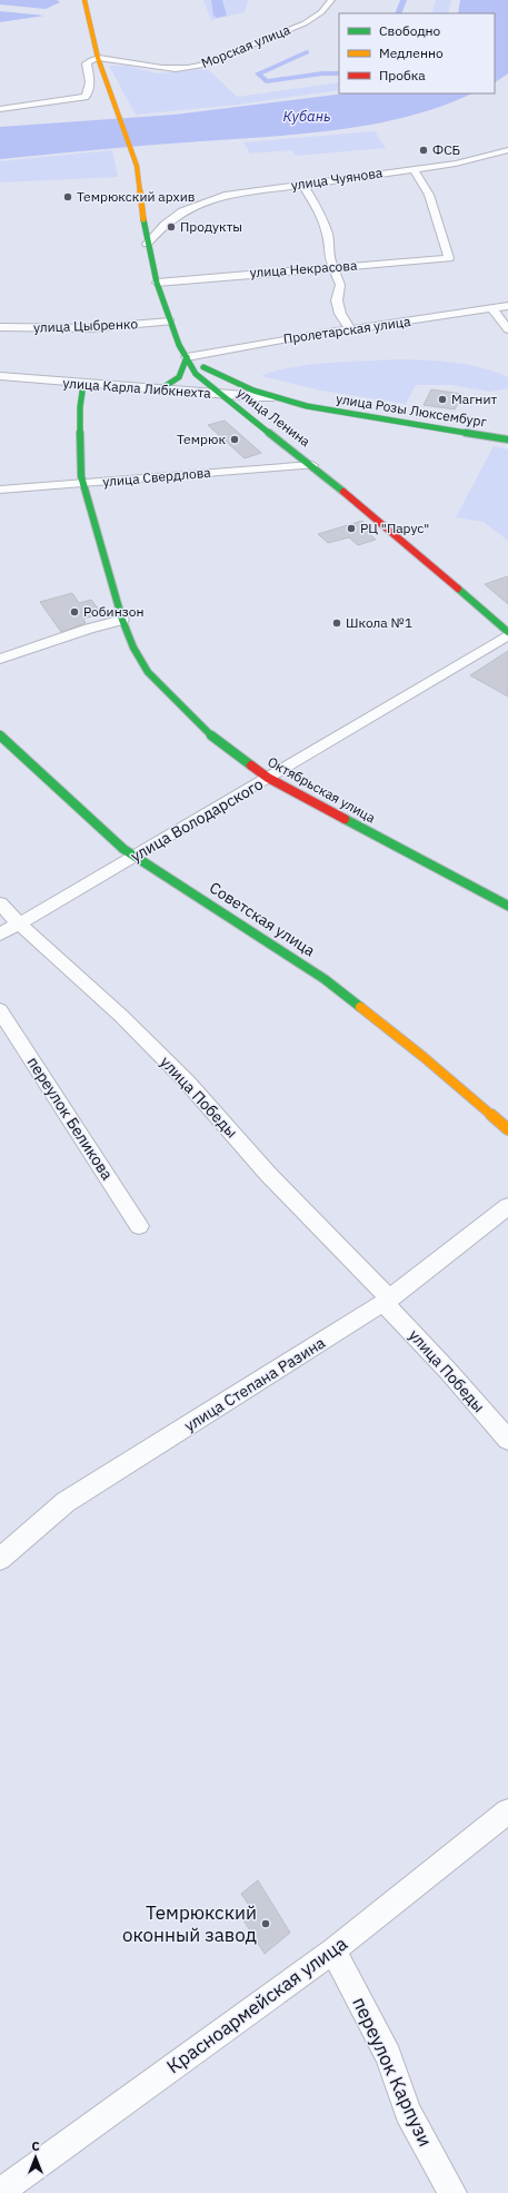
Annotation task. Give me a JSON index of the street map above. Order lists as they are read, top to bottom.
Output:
{
  "streets": {
    "street": [
      "Морская улица",
      "улица Чуянова",
      "улица Некрасова",
      "улица Цыбренко",
      "Пролетарская улица",
      "улица Карла Либкнехта",
      "улица Розы Люксембург",
      "улица Ленина",
      "улица Свердлова",
      "Октябрьская улица",
      "улица Володарского",
      "Советская улица",
      "улица Победы",
      "переулок Беликова",
      "улица Степана Разина",
      "Красноармейская улица",
      "переулок Карпузи"
    ]
  },
  "crossings": [
    ["Морская улица", "улица Ленина"],
    ["улица Чуянова", "улица Некрасова"],
    ["улица Чуянова", "улица Ленина"],
    ["улица Некрасова", "улица Ленина"],
    ["улица Цыбренко", "улица Ленина"],
    ["Пролетарская улица", "улица Ленина"],
    ["улица Карла Либкнехта", "улица Розы Люксембург"],
    ["улица Карла Либкнехта", "улица Ленина"],
    ["улица Карла Либкнехта", "Октябрьская улица"],
    ["улица Ленина", "улица Свердлова"],
    ["улица Свердлова", "Октябрьская улица"],
    ["Октябрьская улица", "улица Володарского"],
    ["улица Володарского", "Советская улица"],
    ["улица Володарского", "улица Победы"],
    ["улица Победы", "улица Степана Разина"],
    ["Красноармейская улица", "переулок Карпузи"]
  ],
  "water": ["Кубань"],
  "places": [
    "ФСБ",
    "Темрюкский архив",
    "Продукты",
    "Магнит",
    "Темрюк",
    "РЦ \"Парус\"",
    "Робинзон",
    "Школа №1",
    "Темрюкский оконный завод"
  ],
  "legend": ["Свободно", "Медленно", "Пробка"],
  "north": "top"
}
